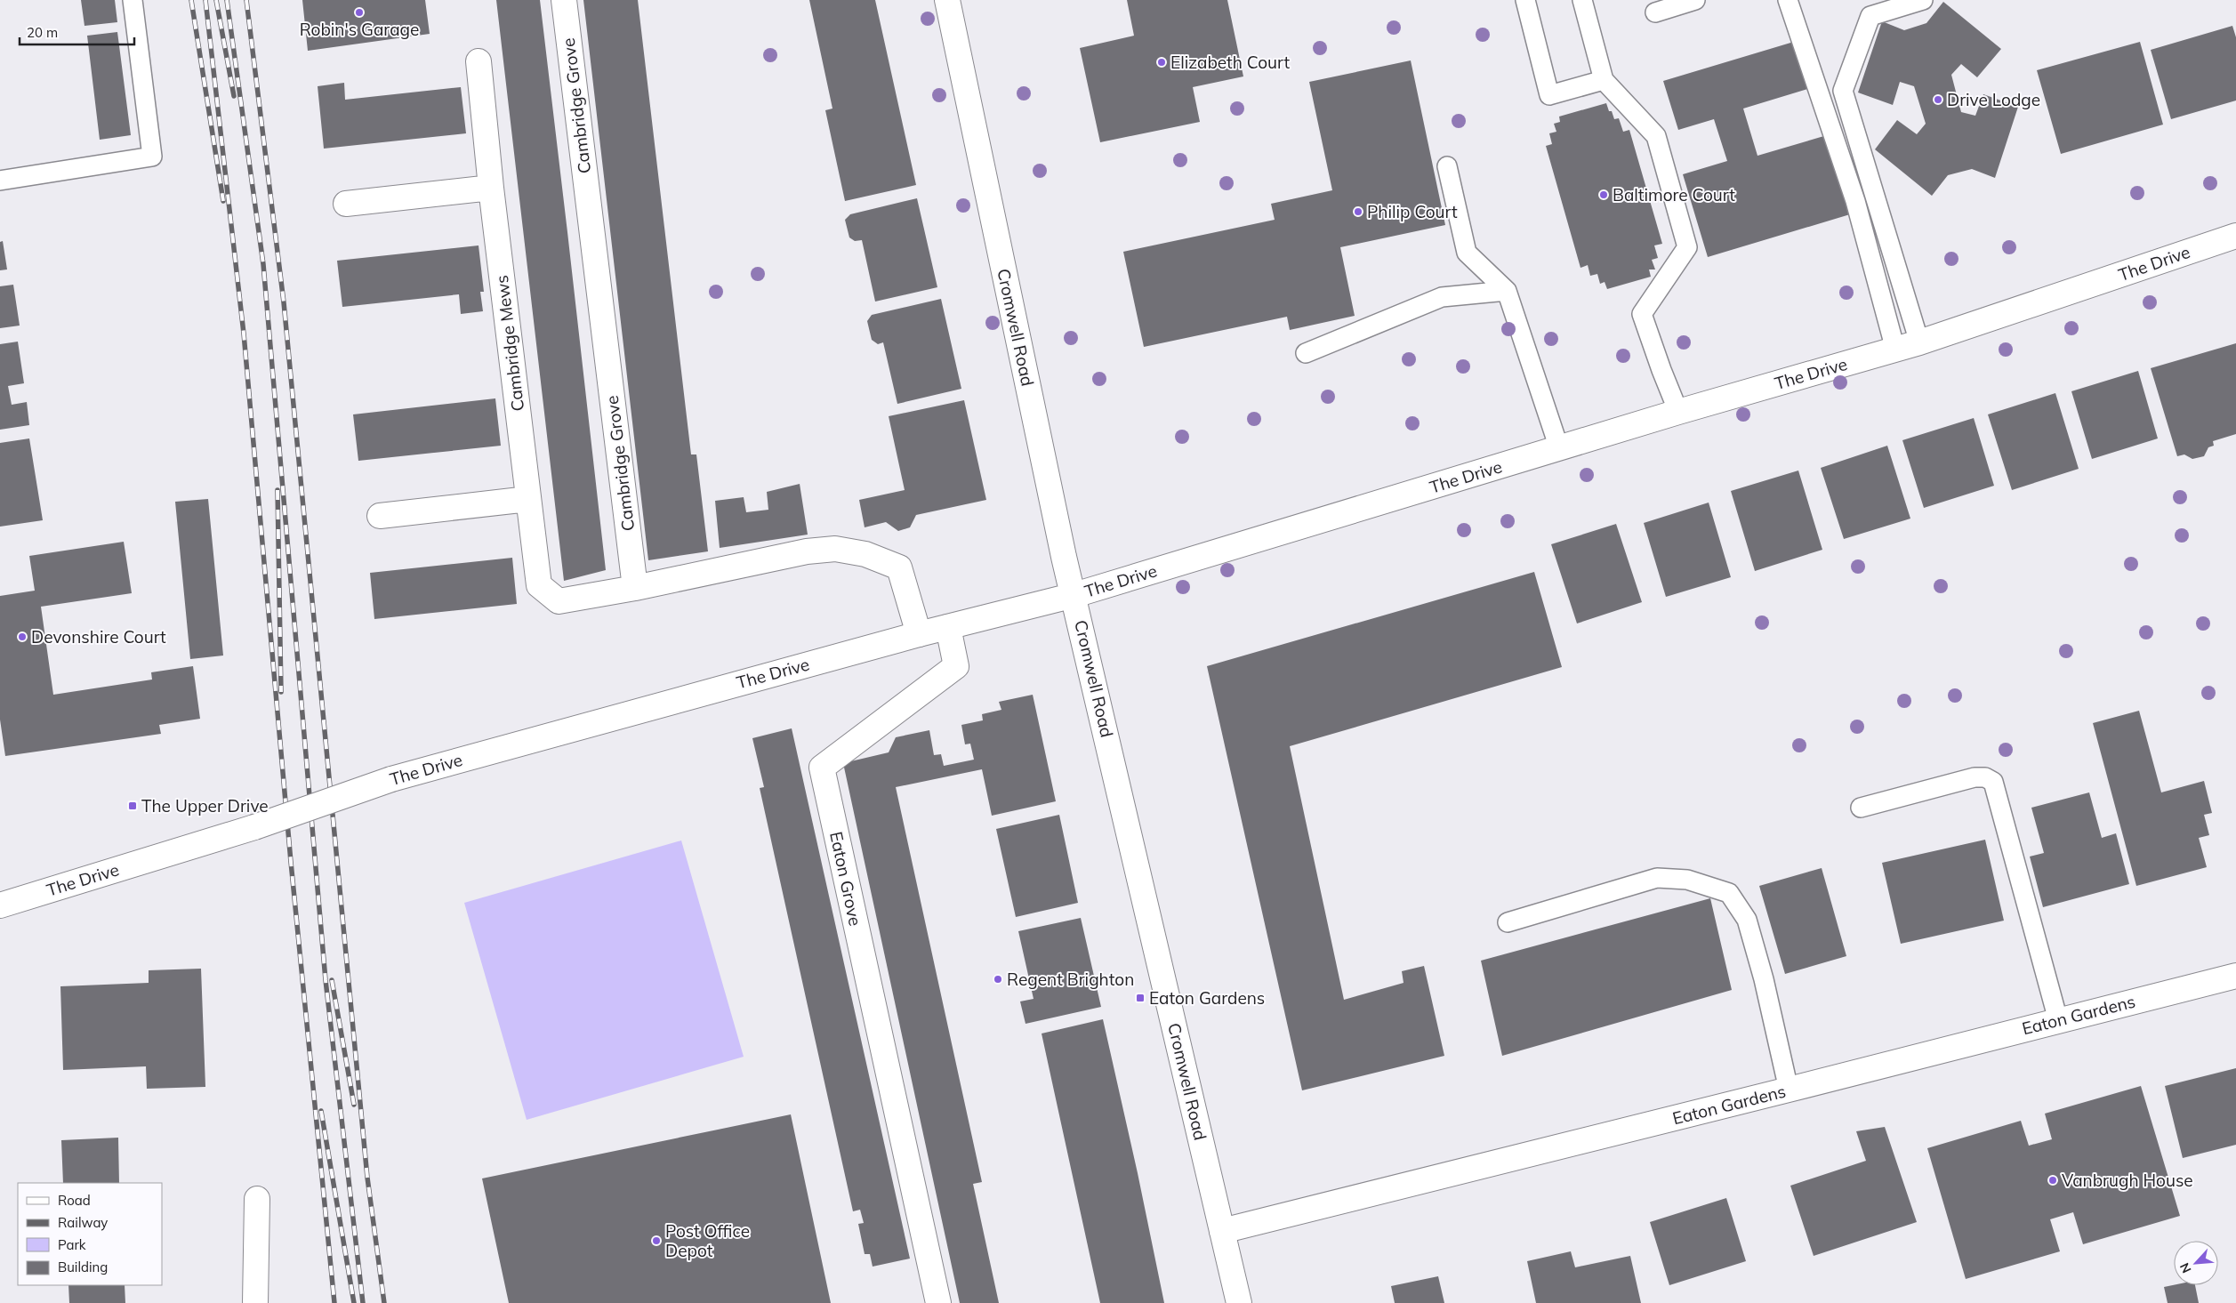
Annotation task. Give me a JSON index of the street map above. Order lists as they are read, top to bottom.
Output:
{
  "streets": {
    "street": [
      "Cambridge Grove",
      "The Drive",
      "Cromwell Road",
      "Cambridge Mews",
      "Eaton Grove",
      "Eaton Gardens"
    ]
  },
  "crossings": [
    ["Cambridge Grove", "Cambridge Mews"],
    ["The Drive", "Cromwell Road"],
    ["The Drive", "Eaton Grove"],
    ["Cromwell Road", "Eaton Gardens"]
  ],
  "places": {
    "other": [
      "Robin's Garage",
      "Elizabeth Court",
      "Drive Lodge",
      "Baltimore Court",
      "Philip Court",
      "Devonshire Court",
      "Regent Brighton",
      "Vanbrugh House",
      "Post Office Depot"
    ],
    "transit": ["The Upper Drive", "Eaton Gardens"]
  },
  "legend": [
    "Road",
    "Railway",
    "Park",
    "Building"
  ],
  "scale_bar": "20 m",
  "north": "bottom left"
}
